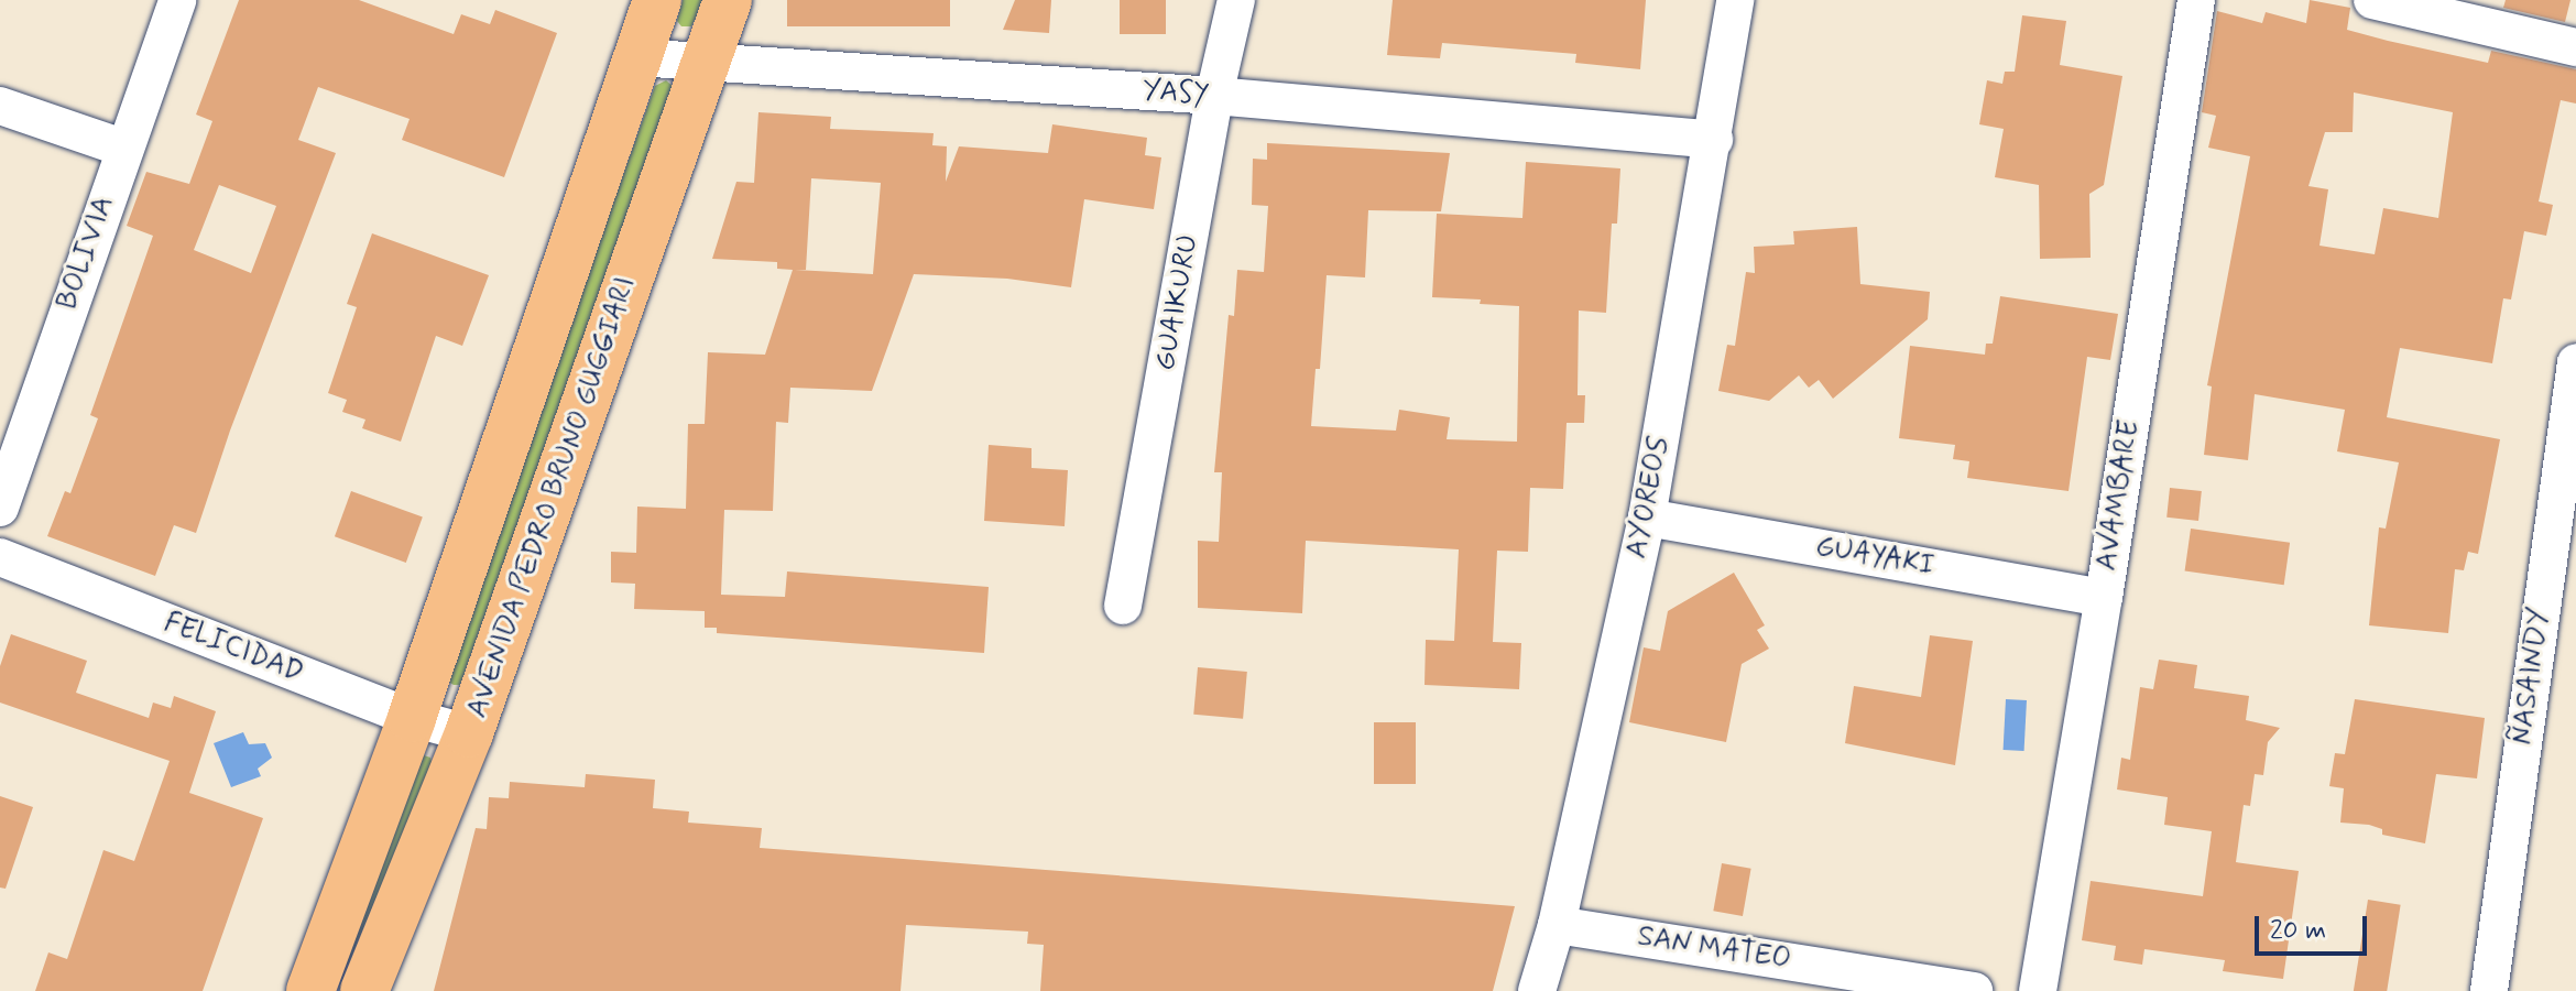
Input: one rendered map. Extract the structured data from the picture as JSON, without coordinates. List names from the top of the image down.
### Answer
{
  "streets": {
    "main road": ["AVENIDA PEDRO BRUNO GUGGIARI"],
    "street": [
      "YASY",
      "BOLIVIA",
      "GUAIKURU",
      "AVAMBARE",
      "AYOREOS",
      "GUAYAKI",
      "FELICIDAD",
      "ÑASAINDY",
      "SAN MATEO"
    ]
  },
  "crossings": [
    ["YASY", "GUAIKURU"],
    ["YASY", "AVENIDA PEDRO BRUNO GUGGIARI"],
    ["YASY", "AYOREOS"],
    ["AVAMBARE", "GUAYAKI"],
    ["AVENIDA PEDRO BRUNO GUGGIARI", "FELICIDAD"],
    ["AYOREOS", "GUAYAKI"],
    ["AYOREOS", "SAN MATEO"]
  ],
  "scale_bar": "20 m"
}
